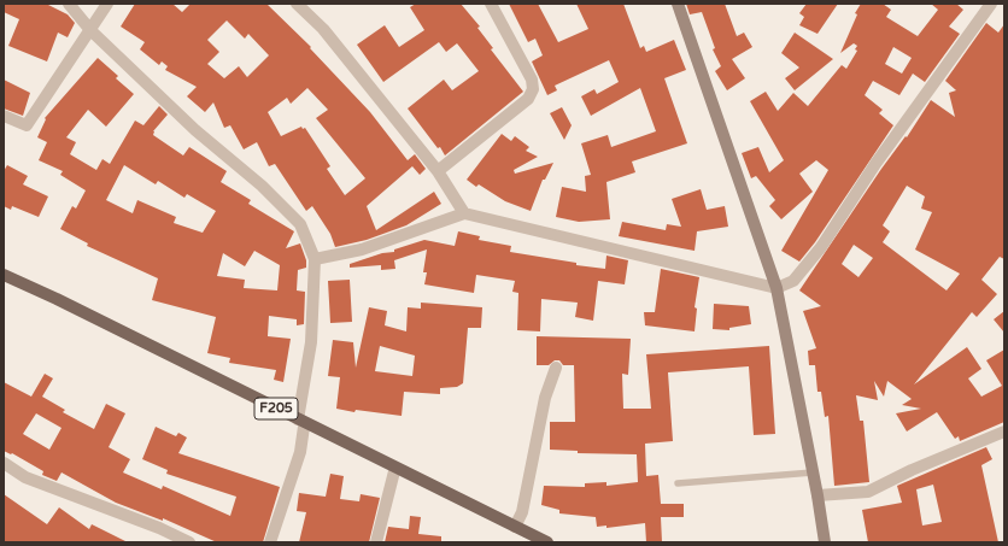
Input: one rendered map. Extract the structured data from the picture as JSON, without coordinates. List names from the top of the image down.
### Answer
{
  "streets": {
    "main road": ["F205"]
  }
}
